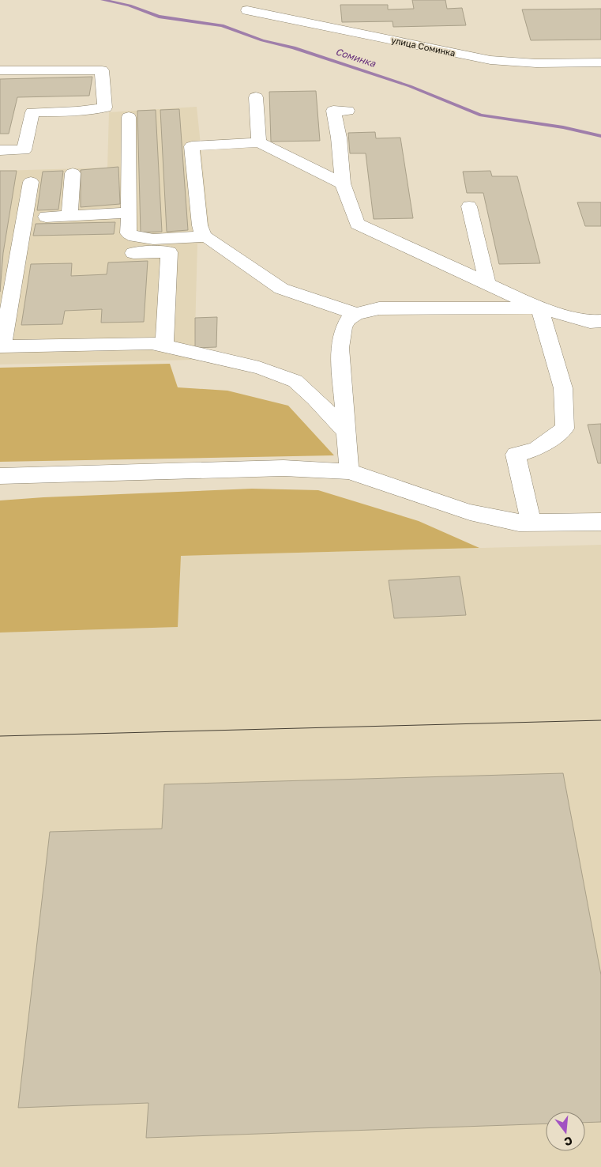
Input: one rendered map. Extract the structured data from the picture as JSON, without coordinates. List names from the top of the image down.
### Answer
{
  "streets": {
    "street": ["улица Соминка"]
  },
  "water": ["Соминка"],
  "north": "bottom"
}
